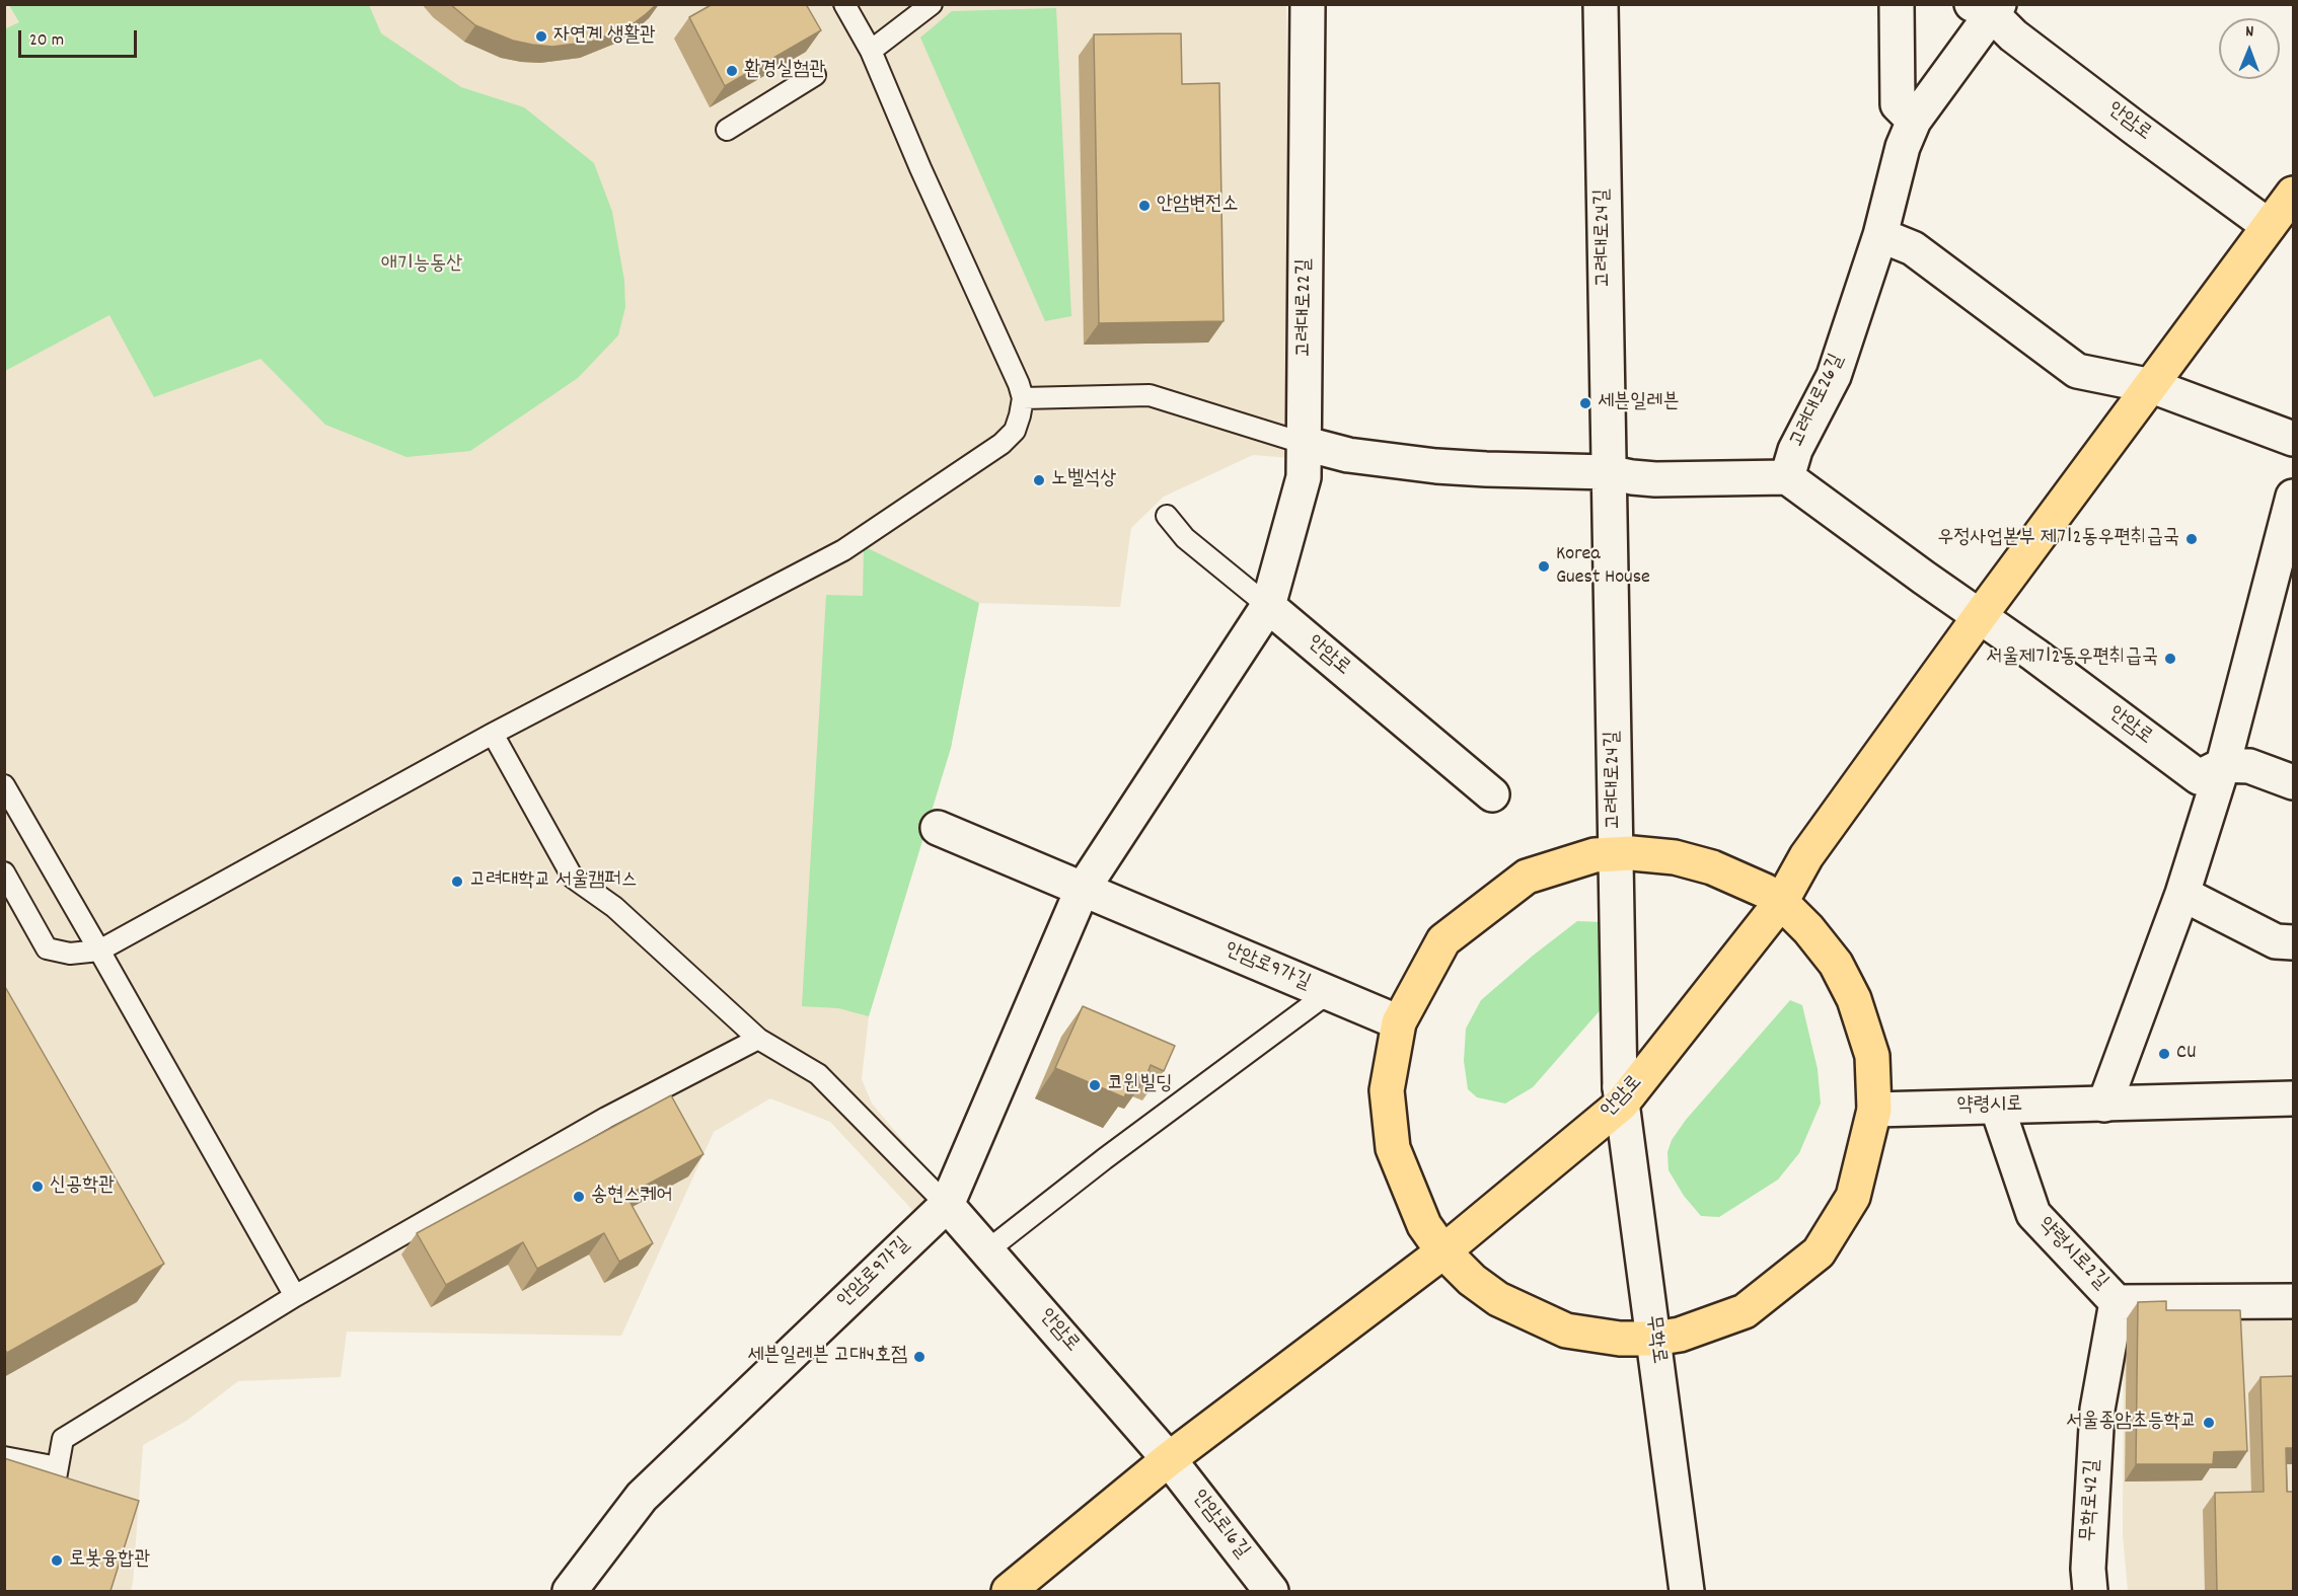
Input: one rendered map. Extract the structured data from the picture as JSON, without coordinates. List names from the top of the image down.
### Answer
{
  "streets": {
    "main road": ["안암로"],
    "street": [
      "고려대로24길",
      "고려대로22길",
      "고려대로26길",
      "안암로9가길",
      "약령시로",
      "약령시로2길",
      "무학로",
      "무학로42길",
      "안암로16길"
    ]
  },
  "crossings": [
    ["안암로", "고려대로24길"],
    ["안암로", "고려대로22길"],
    ["안암로", "고려대로26길"],
    ["안암로", "안암로9가길"],
    ["안암로", "무학로"],
    ["안암로", "안암로16길"],
    ["고려대로24길", "무학로"],
    ["고려대로22길", "안암로9가길"],
    ["약령시로", "약령시로2길"],
    ["약령시로2길", "무학로42길"]
  ],
  "parks": ["애기능동산"],
  "places": [
    "자연계 생활관",
    "환경실험관",
    "안암변전소",
    "세븐일레븐",
    "노벨석상",
    "우정사업본부 제기2동우편취급국",
    "Korea Guest House",
    "서울제기2동우편취급국",
    "고려대학교 서울캠퍼스",
    "CU",
    "코윈빌딩",
    "신공학관",
    "송현스퀘어",
    "세븐일레븐 고대4호점",
    "서울종암초등학교",
    "로봇융합관"
  ],
  "scale_bar": "20 m",
  "north": "top"
}
